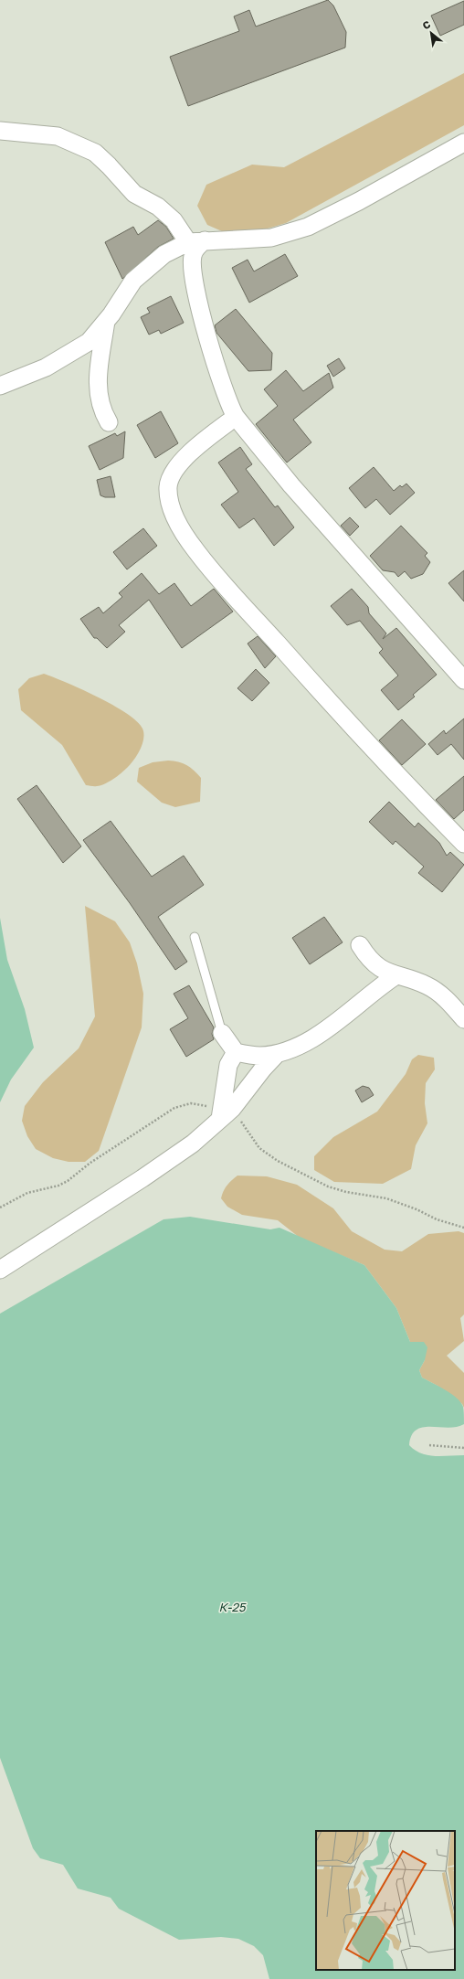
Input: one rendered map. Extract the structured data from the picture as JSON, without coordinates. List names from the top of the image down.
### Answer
{
  "water": ["К-25"],
  "north": "top left"
}
